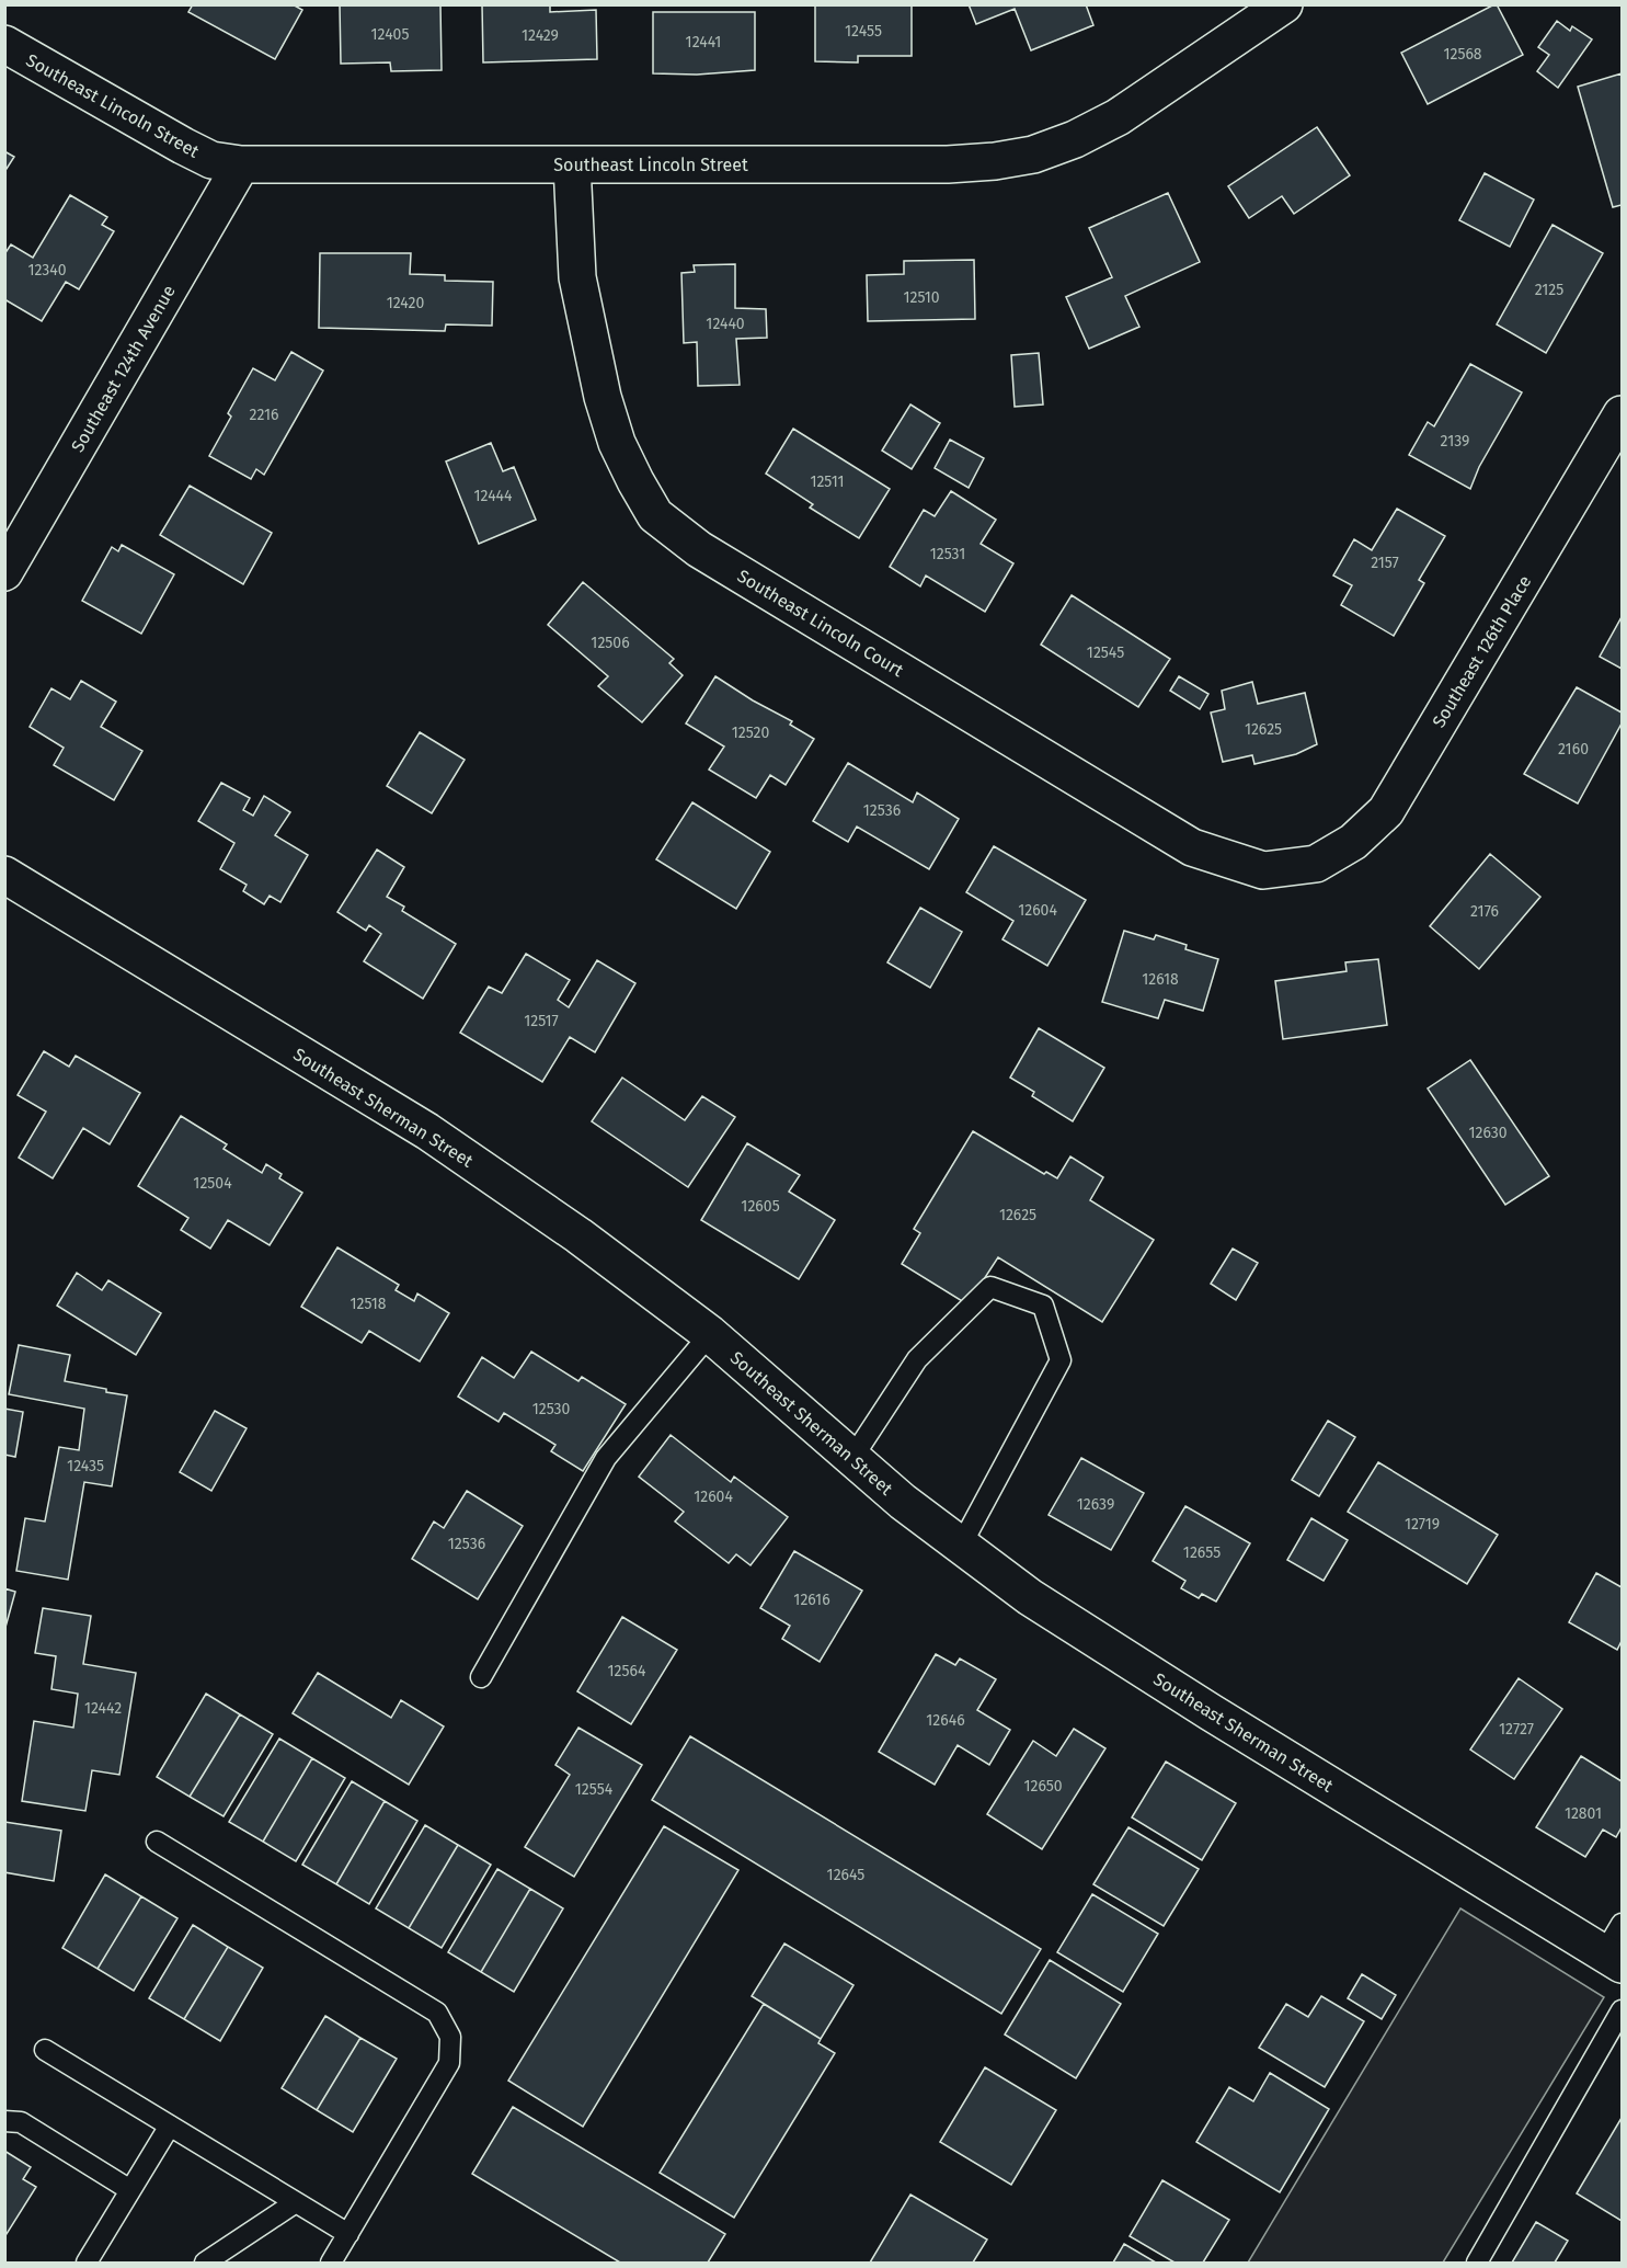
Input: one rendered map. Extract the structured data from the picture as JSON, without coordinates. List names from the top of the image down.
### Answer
{
  "streets": {
    "street": [
      "Southeast Lincoln Street",
      "Southeast 124th Avenue",
      "Southeast Lincoln Court",
      "Southeast 126th Place",
      "Southeast Sherman Street"
    ]
  },
  "crossings": [
    ["Southeast Lincoln Street", "Southeast 124th Avenue"],
    ["Southeast Lincoln Street", "Southeast Lincoln Court"],
    ["Southeast Lincoln Court", "Southeast 126th Place"]
  ],
  "house_numbers": [
    "12455",
    "12405",
    "12429",
    "12441",
    "12568",
    "12340",
    "2125",
    "12510",
    "12420",
    "12440",
    "2216",
    "2139",
    "12511",
    "12444",
    "12531",
    "2157",
    "12506",
    "12545",
    "12625",
    "12520",
    "2160",
    "12536",
    "12604",
    "2176",
    "12618",
    "12517",
    "12630",
    "12504",
    "12605",
    "12625",
    "12518",
    "12530",
    "12435",
    "12604",
    "12639",
    "12719",
    "12536",
    "12655",
    "12616",
    "12564",
    "12442",
    "12646",
    "12727",
    "12650",
    "12554",
    "12801",
    "12645"
  ]
}
